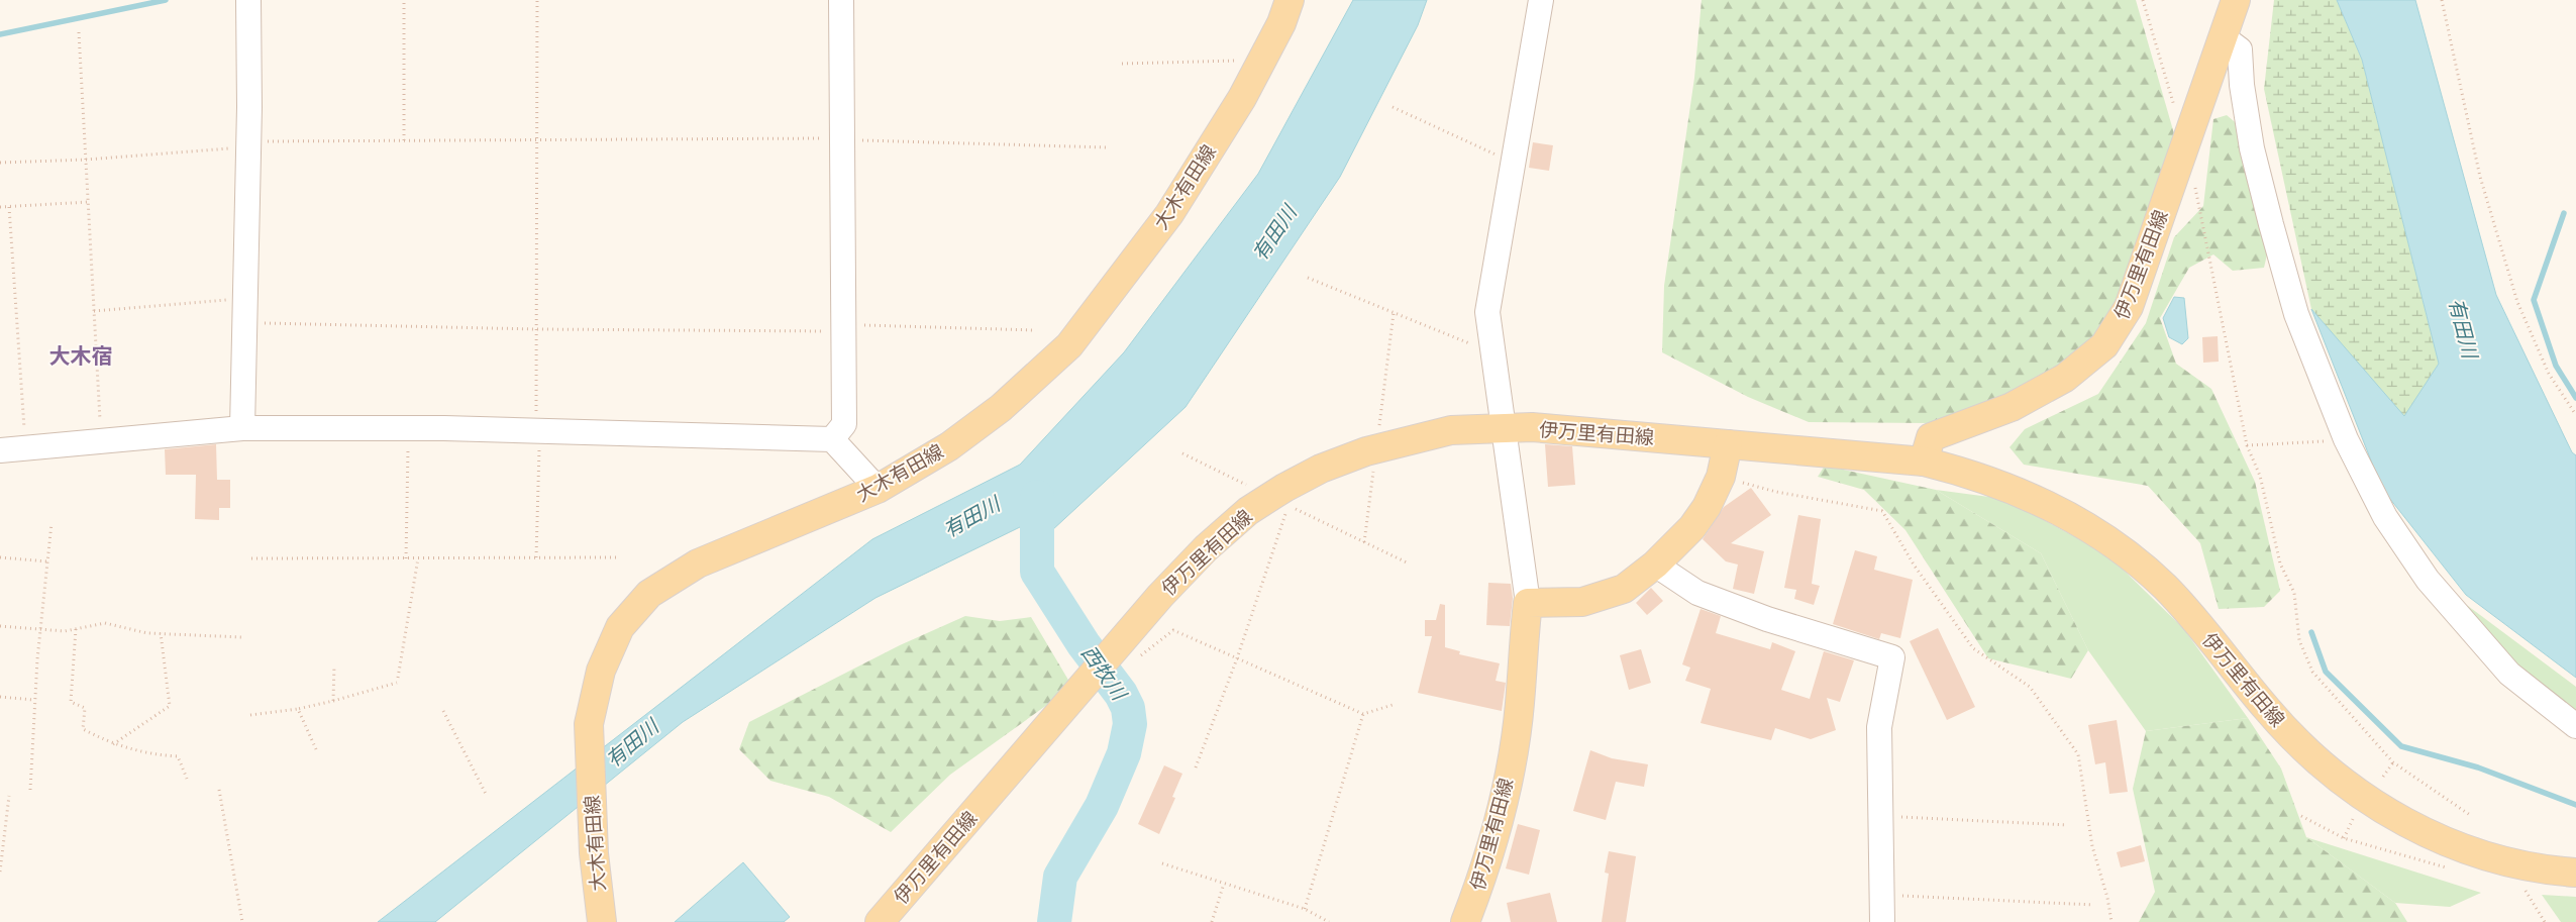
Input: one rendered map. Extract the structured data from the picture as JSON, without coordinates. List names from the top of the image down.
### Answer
{
  "streets": {
    "main road": ["大木有田線", "伊万里有田線"]
  },
  "districts": ["大木宿"],
  "water": ["有田川", "西牧川"]
}
